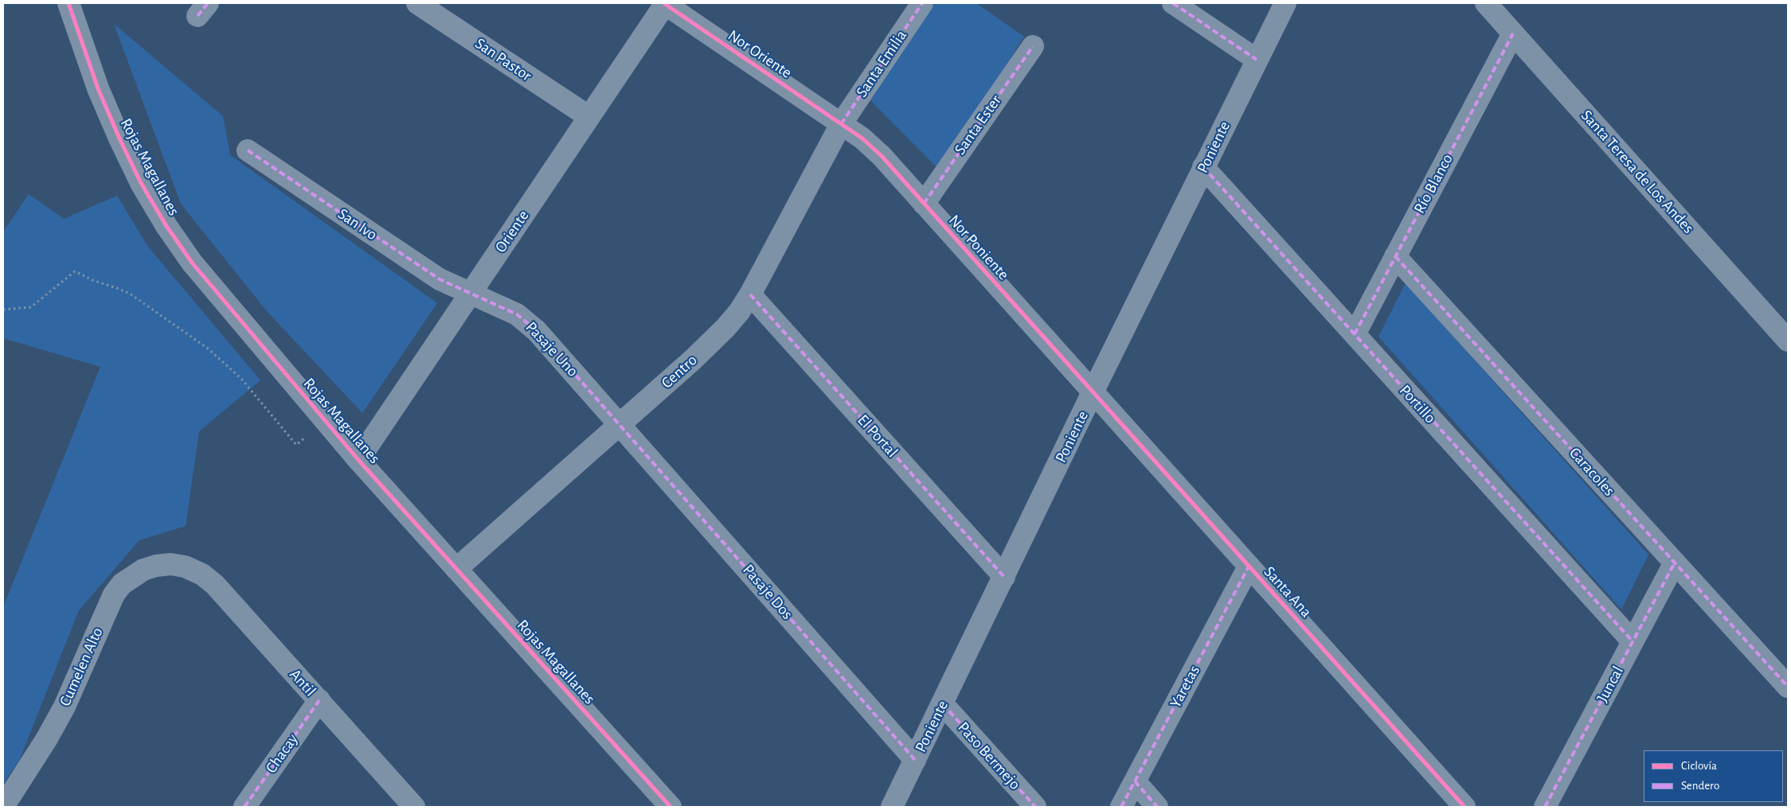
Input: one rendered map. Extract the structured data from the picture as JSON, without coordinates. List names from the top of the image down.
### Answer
{
  "streets": {
    "street": [
      "Nor Oriente",
      "San Pastor",
      "Santa Emilia",
      "Santa Ester",
      "Poniente",
      "Rojas Magallanes",
      "Santa Teresa de Los Andes",
      "Río Blanco",
      "San Ivo",
      "Oriente",
      "Nor Poniente",
      "Pasaje Uno",
      "Centro",
      "Portillo",
      "El Portal",
      "Caracoles",
      "Pasaje Dos",
      "Santa Ana",
      "Cumelen Alto",
      "Antil",
      "Juncal",
      "Yaretas",
      "Chacay",
      "Paso Bermejo"
    ]
  },
  "crossings": [
    ["Nor Oriente", "Santa Emilia"],
    ["Nor Oriente", "Oriente"],
    ["Nor Oriente", "Nor Poniente"],
    ["Nor Oriente", "Centro"],
    ["San Pastor", "Oriente"],
    ["Santa Emilia", "Nor Poniente"],
    ["Santa Emilia", "Centro"],
    ["Santa Ester", "Nor Poniente"],
    ["Poniente", "Nor Poniente"],
    ["Poniente", "Portillo"],
    ["Poniente", "El Portal"],
    ["Poniente", "Pasaje Dos"],
    ["Poniente", "Santa Ana"],
    ["Poniente", "Paso Bermejo"],
    ["Rojas Magallanes", "Oriente"],
    ["Rojas Magallanes", "Centro"],
    ["Santa Teresa de Los Andes", "Río Blanco"],
    ["Río Blanco", "Portillo"],
    ["Río Blanco", "Caracoles"],
    ["San Ivo", "Oriente"],
    ["San Ivo", "Pasaje Uno"],
    ["Oriente", "Pasaje Uno"],
    ["Nor Poniente", "Centro"],
    ["Nor Poniente", "Santa Ana"],
    ["Pasaje Uno", "Centro"],
    ["Pasaje Uno", "Pasaje Dos"],
    ["Centro", "El Portal"],
    ["Centro", "Pasaje Dos"],
    ["Portillo", "Juncal"],
    ["Caracoles", "Juncal"],
    ["Santa Ana", "Yaretas"],
    ["Cumelen Alto", "Antil"],
    ["Antil", "Chacay"]
  ],
  "legend": ["Ciclovía", "Sendero"]
}
